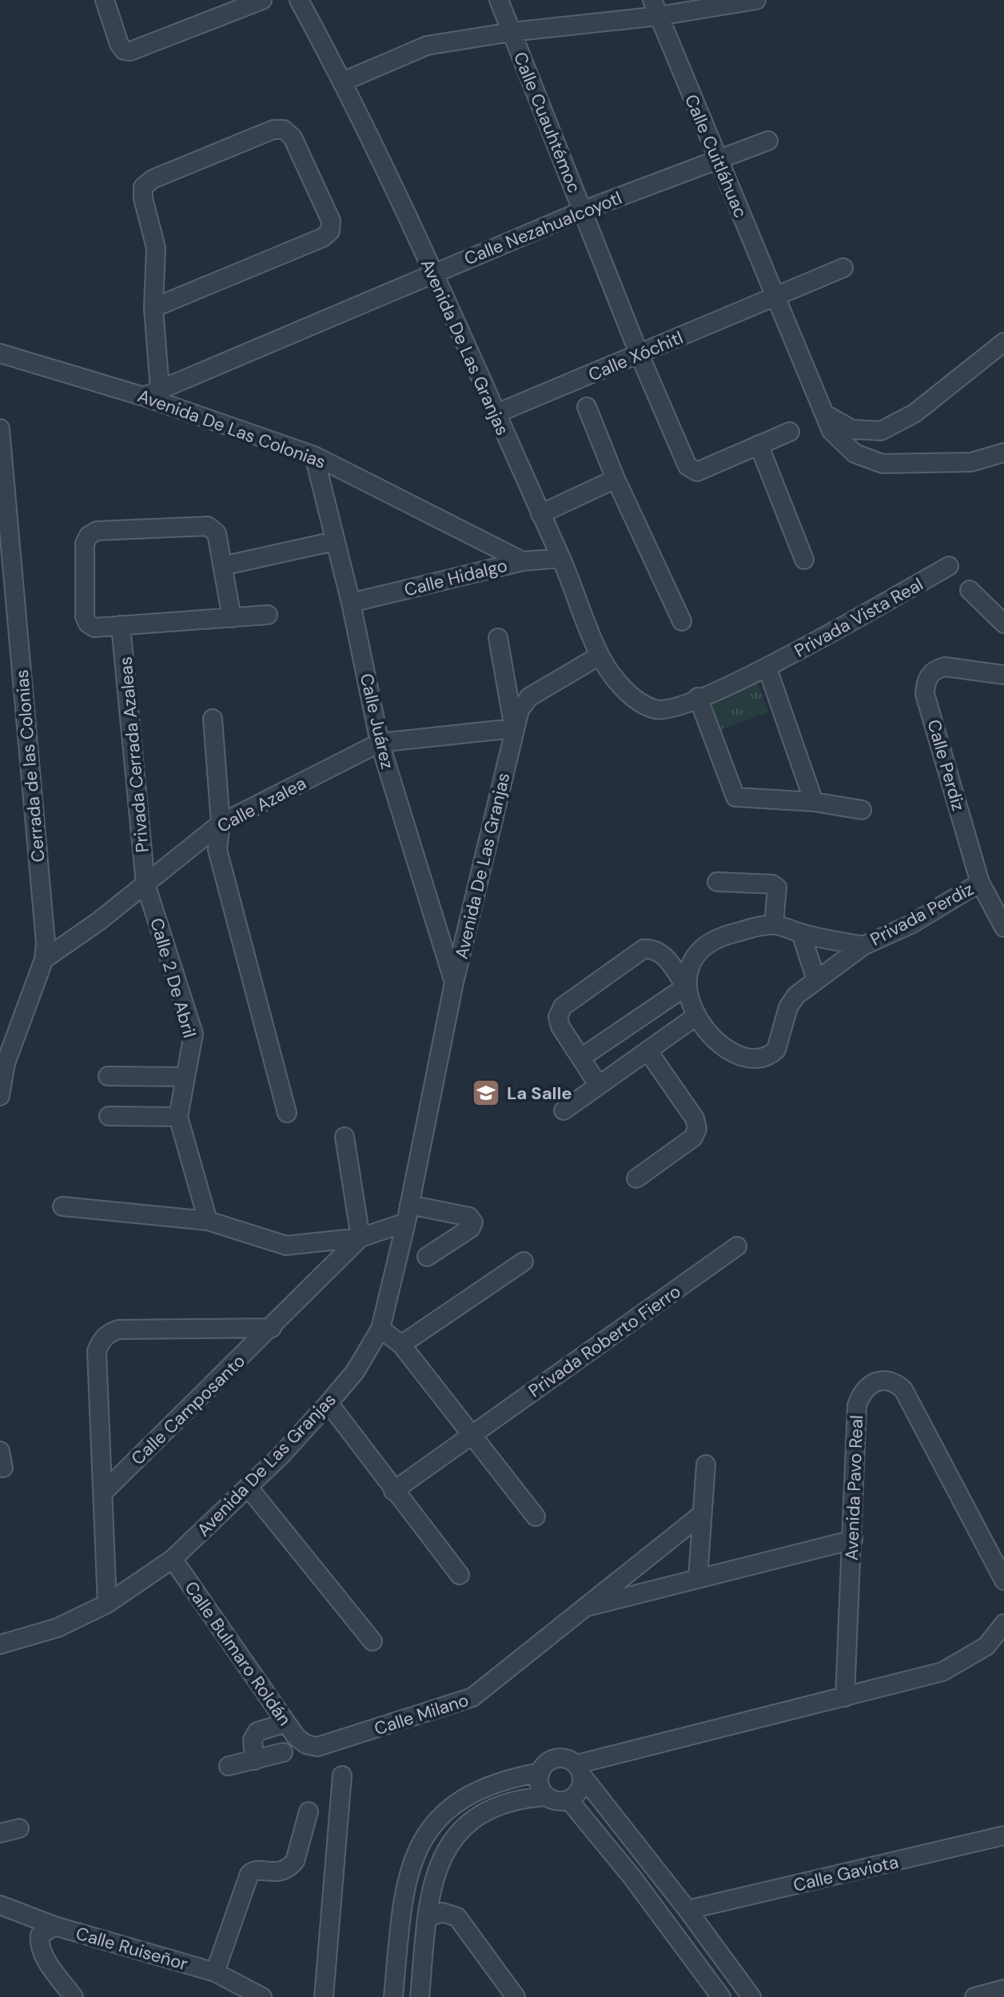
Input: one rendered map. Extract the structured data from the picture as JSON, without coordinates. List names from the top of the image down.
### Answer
{
  "streets": {
    "street": [
      "Calle Cuauhtémoc",
      "Calle Cuitláhuac",
      "Calle Nezahualcoyotl",
      "Avenida De Las Granjas",
      "Calle Xóchitl",
      "Avenida De Las Colonias",
      "Calle Hidalgo",
      "Privada Vista Real",
      "Calle Juárez",
      "Privada Cerrada Azaleas",
      "Calle Perdiz",
      "Cerrada de las Colonias",
      "Calle Azalea",
      "Privada Perdiz",
      "Calle 2 De Abril",
      "Privada Roberto Fierro",
      "Calle Camposanto",
      "Avenida Pavo Real",
      "Calle Bulmaro Roldán",
      "Calle Milano",
      "Calle Gaviota",
      "Calle Ruiseñor"
    ]
  },
  "crossings": [
    ["Calle Cuauhtémoc", "Calle Nezahualcoyotl"],
    ["Calle Cuauhtémoc", "Calle Xóchitl"],
    ["Calle Cuitláhuac", "Calle Nezahualcoyotl"],
    ["Calle Cuitláhuac", "Calle Xóchitl"],
    ["Calle Nezahualcoyotl", "Avenida De Las Granjas"],
    ["Calle Nezahualcoyotl", "Avenida De Las Colonias"],
    ["Avenida De Las Granjas", "Calle Xóchitl"],
    ["Avenida De Las Granjas", "Calle Hidalgo"],
    ["Avenida De Las Granjas", "Privada Vista Real"],
    ["Avenida De Las Granjas", "Calle Juárez"],
    ["Avenida De Las Granjas", "Calle Azalea"],
    ["Avenida De Las Granjas", "Calle Camposanto"],
    ["Avenida De Las Granjas", "Calle Bulmaro Roldán"],
    ["Avenida De Las Colonias", "Calle Hidalgo"],
    ["Avenida De Las Colonias", "Calle Juárez"],
    ["Calle Hidalgo", "Calle Juárez"],
    ["Calle Juárez", "Calle Azalea"],
    ["Privada Cerrada Azaleas", "Calle Azalea"],
    ["Privada Cerrada Azaleas", "Calle 2 De Abril"],
    ["Calle Perdiz", "Privada Perdiz"],
    ["Cerrada de las Colonias", "Calle Azalea"],
    ["Calle Azalea", "Calle 2 De Abril"],
    ["Avenida Pavo Real", "Calle Milano"],
    ["Calle Bulmaro Roldán", "Calle Milano"]
  ],
  "places": {
    "school or university": ["La Salle"]
  }
}
